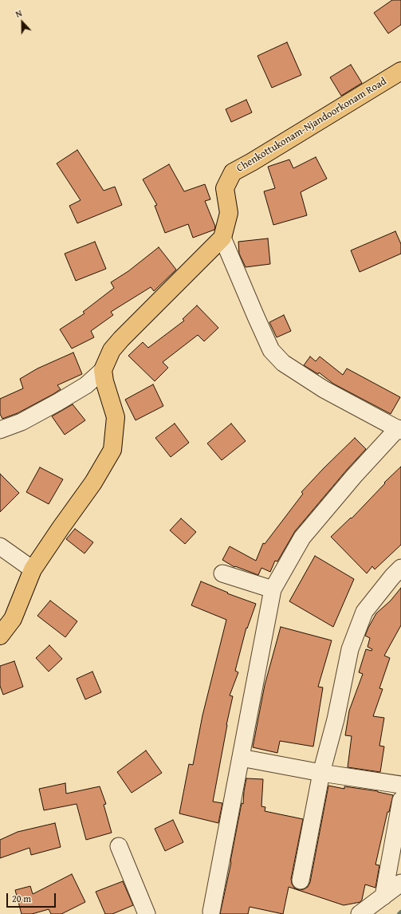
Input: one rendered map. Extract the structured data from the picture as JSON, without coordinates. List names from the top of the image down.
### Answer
{
  "streets": {
    "main road": ["Chenkottukonam-Njandoorkonam Road"]
  },
  "scale_bar": "20 m",
  "north": "top"
}
